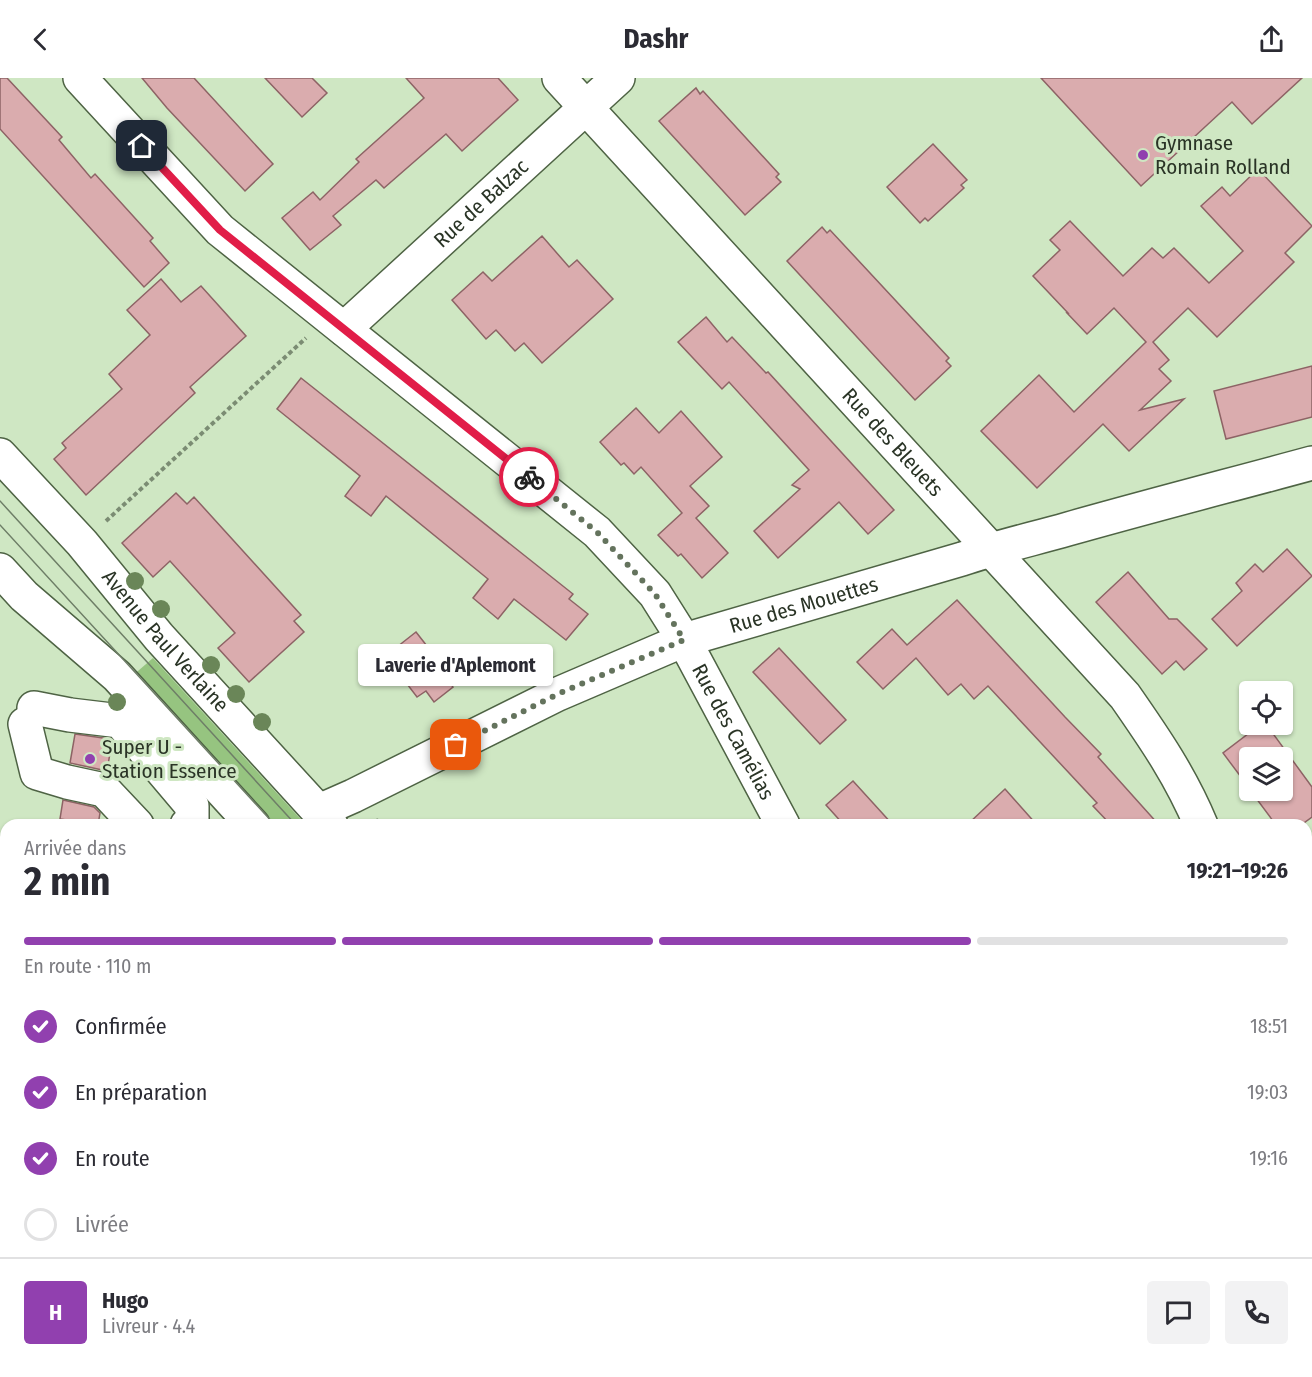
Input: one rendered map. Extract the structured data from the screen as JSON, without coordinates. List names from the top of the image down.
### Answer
{
  "streets": {
    "street": [
      "Rue de Balzac",
      "Rue des Bleuets",
      "Rue des Mouettes",
      "Avenue Paul Verlaine",
      "Rue des Camélias"
    ]
  },
  "crossings": [
    ["Rue de Balzac", "Rue des Bleuets"],
    ["Rue de Balzac", "Rue des Camélias"],
    ["Rue des Bleuets", "Rue des Mouettes"],
    ["Rue des Mouettes", "Avenue Paul Verlaine"],
    ["Rue des Mouettes", "Rue des Camélias"]
  ],
  "places": ["Gymnase Romain Rolland", "Laverie d'Aplemont", "Super U - Station Essence"],
  "page": {
    "header": "Dashr",
    "bubble": "Laverie d'Aplemont",
    "heading": ["2 min", "Arrivée dans", "19:21–19:26"],
    "panel": ["Hugo", "Livreur · 4.4"],
    "bar": "En route · 110 m",
    "list": [
      ["Confirmée", "18:51"],
      ["En préparation", "19:03"],
      ["En route", "19:16"],
      "Livrée"
    ],
    "round": "H"
  }
}
